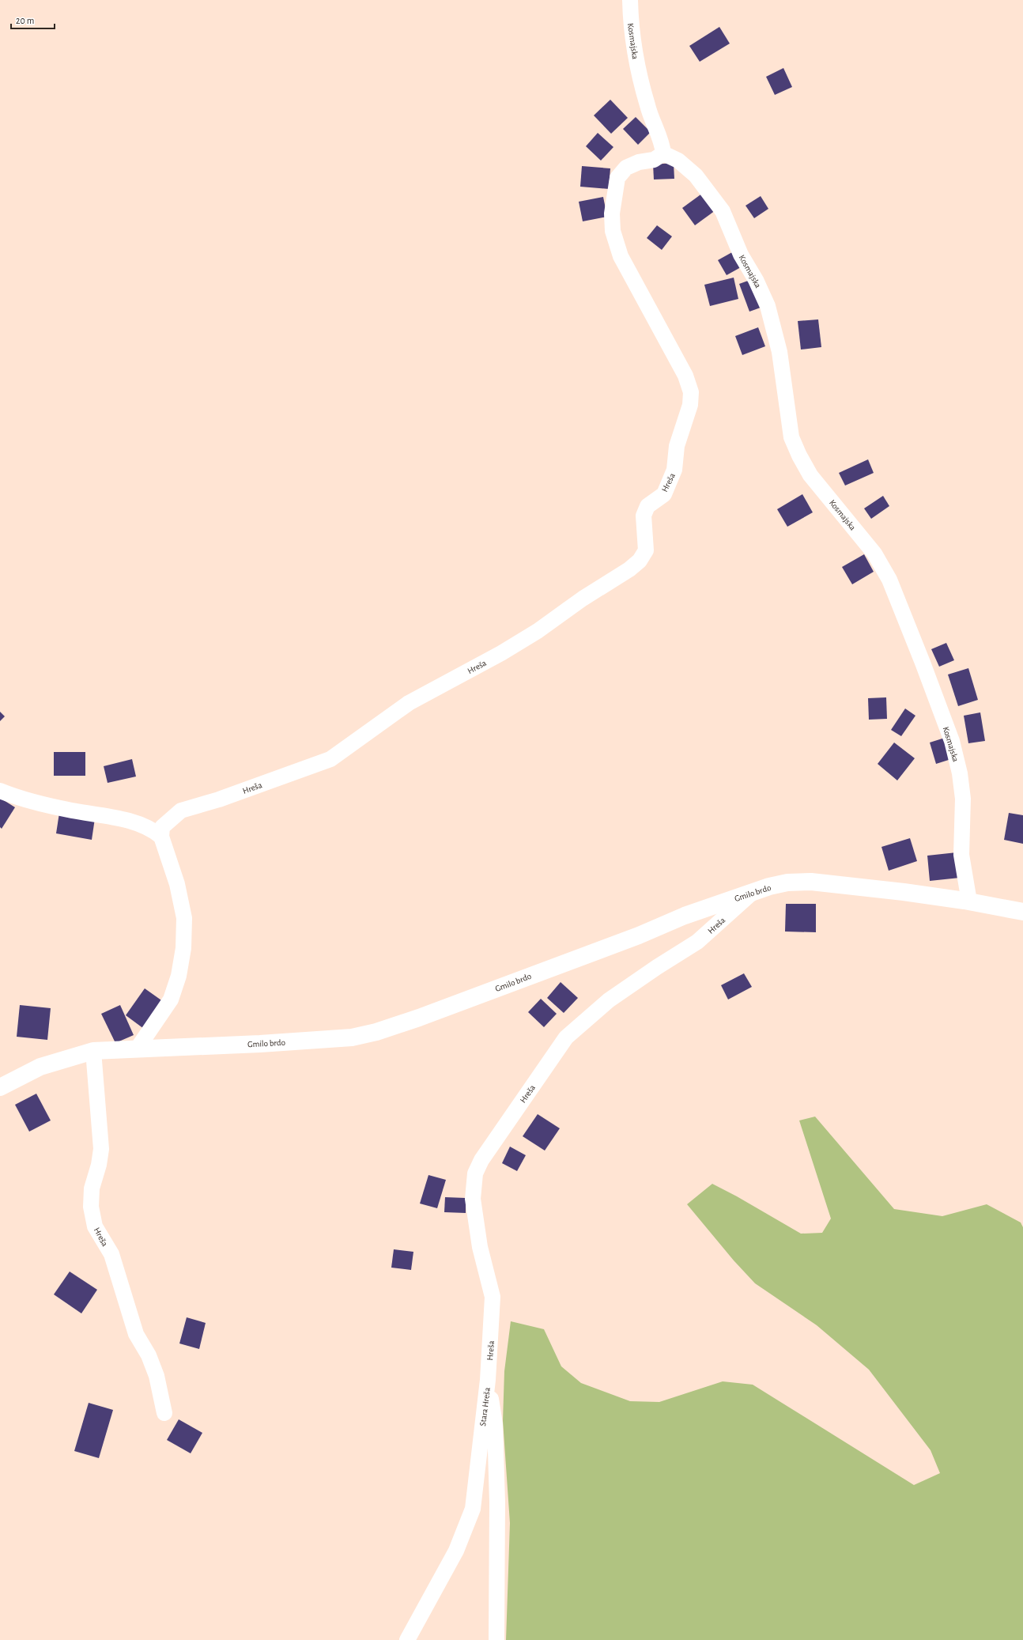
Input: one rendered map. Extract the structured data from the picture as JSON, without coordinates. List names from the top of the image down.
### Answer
{
  "streets": {
    "main road": ["Gmilo brdo"],
    "street": ["Kosmajska", "Hreša", "Stara Hreša"]
  },
  "crossings": [
    ["Kosmajska", "Hreša"],
    ["Kosmajska", "Gmilo brdo"],
    ["Hreša", "Gmilo brdo"],
    ["Hreša", "Stara Hreša"]
  ],
  "scale_bar": "20 m"
}
